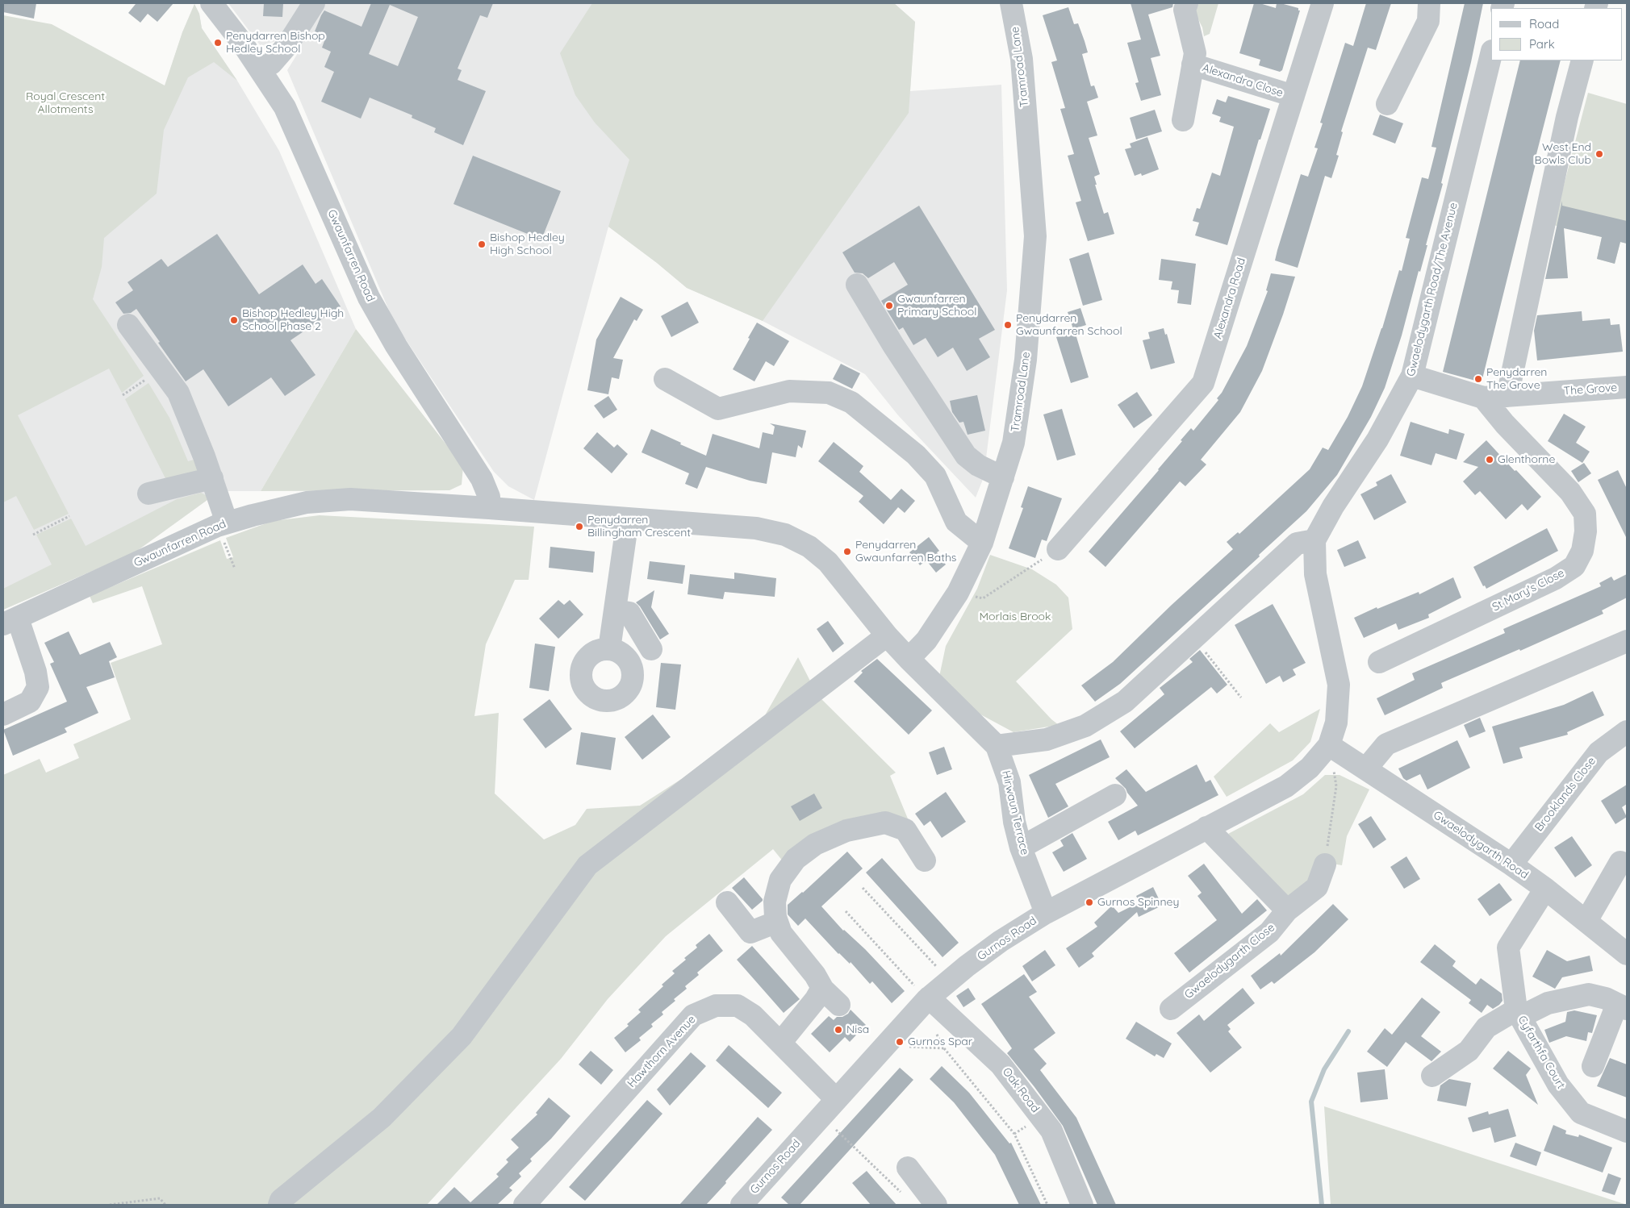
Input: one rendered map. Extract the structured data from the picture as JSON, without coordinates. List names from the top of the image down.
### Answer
{
  "streets": {
    "street": [
      "Tramroad Lane",
      "Alexandra Close",
      "Gwaunfarren Road",
      "Gwaelodygarth Road/The Avenue",
      "Alexandra Road",
      "The Grove",
      "St Mary's Close",
      "Brooklands Close",
      "Hirwaun Terrace",
      "Gwaelodygarth Road",
      "Gurnos Road",
      "Gwaelodygarth Close",
      "Hawthorn Avenue",
      "Cyfarthfa Court",
      "Oak Road"
    ]
  },
  "crossings": [
    ["Tramroad Lane", "Hirwaun Terrace"],
    ["Alexandra Close", "Alexandra Road"],
    ["Gwaunfarren Road", "Hirwaun Terrace"],
    ["Gwaelodygarth Road/The Avenue", "The Grove"],
    ["The Grove", "St Mary's Close"],
    ["Brooklands Close", "Gwaelodygarth Road"],
    ["Hirwaun Terrace", "Gurnos Road"],
    ["Gwaelodygarth Road", "Gurnos Road"],
    ["Gwaelodygarth Road", "Cyfarthfa Court"],
    ["Gurnos Road", "Hawthorn Avenue"],
    ["Gurnos Road", "Oak Road"]
  ],
  "parks": ["Royal Crescent Allotments", "Morlais Brook"],
  "places": [
    "Penydarren Bishop Hedley School",
    "West End Bowls Club",
    "Bishop Hedley High School",
    "Gwaunfarren Primary School",
    "Bishop Hedley High School Phase 2",
    "Penydarren Gwaunfarren School",
    "Penydarren The Grove",
    "Glenthorne",
    "Penydarren Billingham Crescent",
    "Penydarren Gwaunfarren Baths",
    "Gurnos Spinney",
    "Nisa",
    "Gurnos Spar"
  ],
  "legend": ["Road", "Park"]
}
